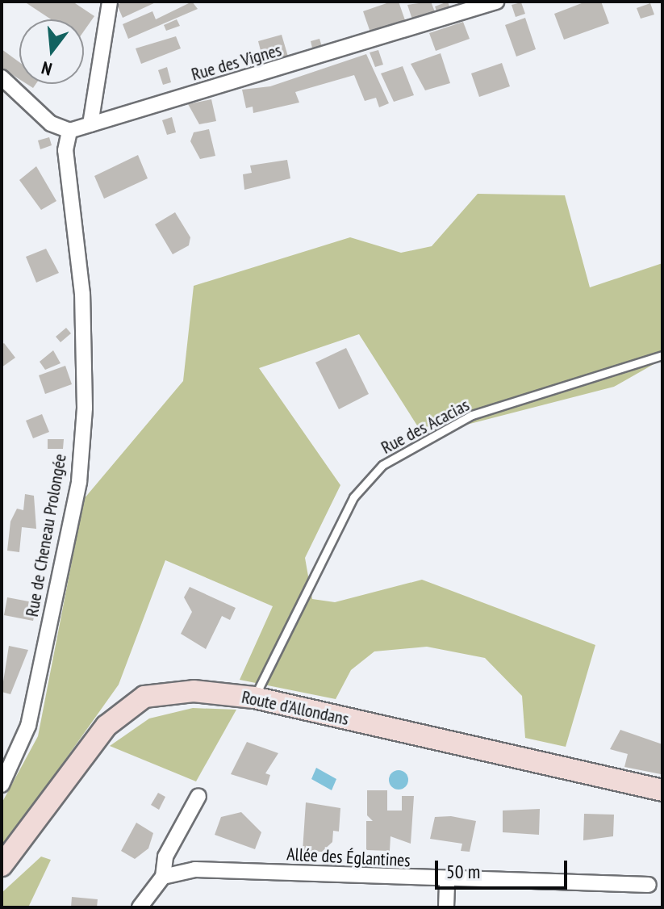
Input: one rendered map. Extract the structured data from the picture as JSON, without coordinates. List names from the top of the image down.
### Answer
{
  "streets": {
    "main road": ["Route d'Allondans"],
    "street": ["Rue des Vignes", "Rue de Cheneau Prolongée", "Allée des Églantines"],
    "lane": ["Rue des Acacias"]
  },
  "crossings": [
    ["Rue des Vignes", "Rue de Cheneau Prolongée"],
    ["Rue des Acacias", "Route d'Allondans"]
  ],
  "scale_bar": "50 m",
  "north": "bottom"
}
